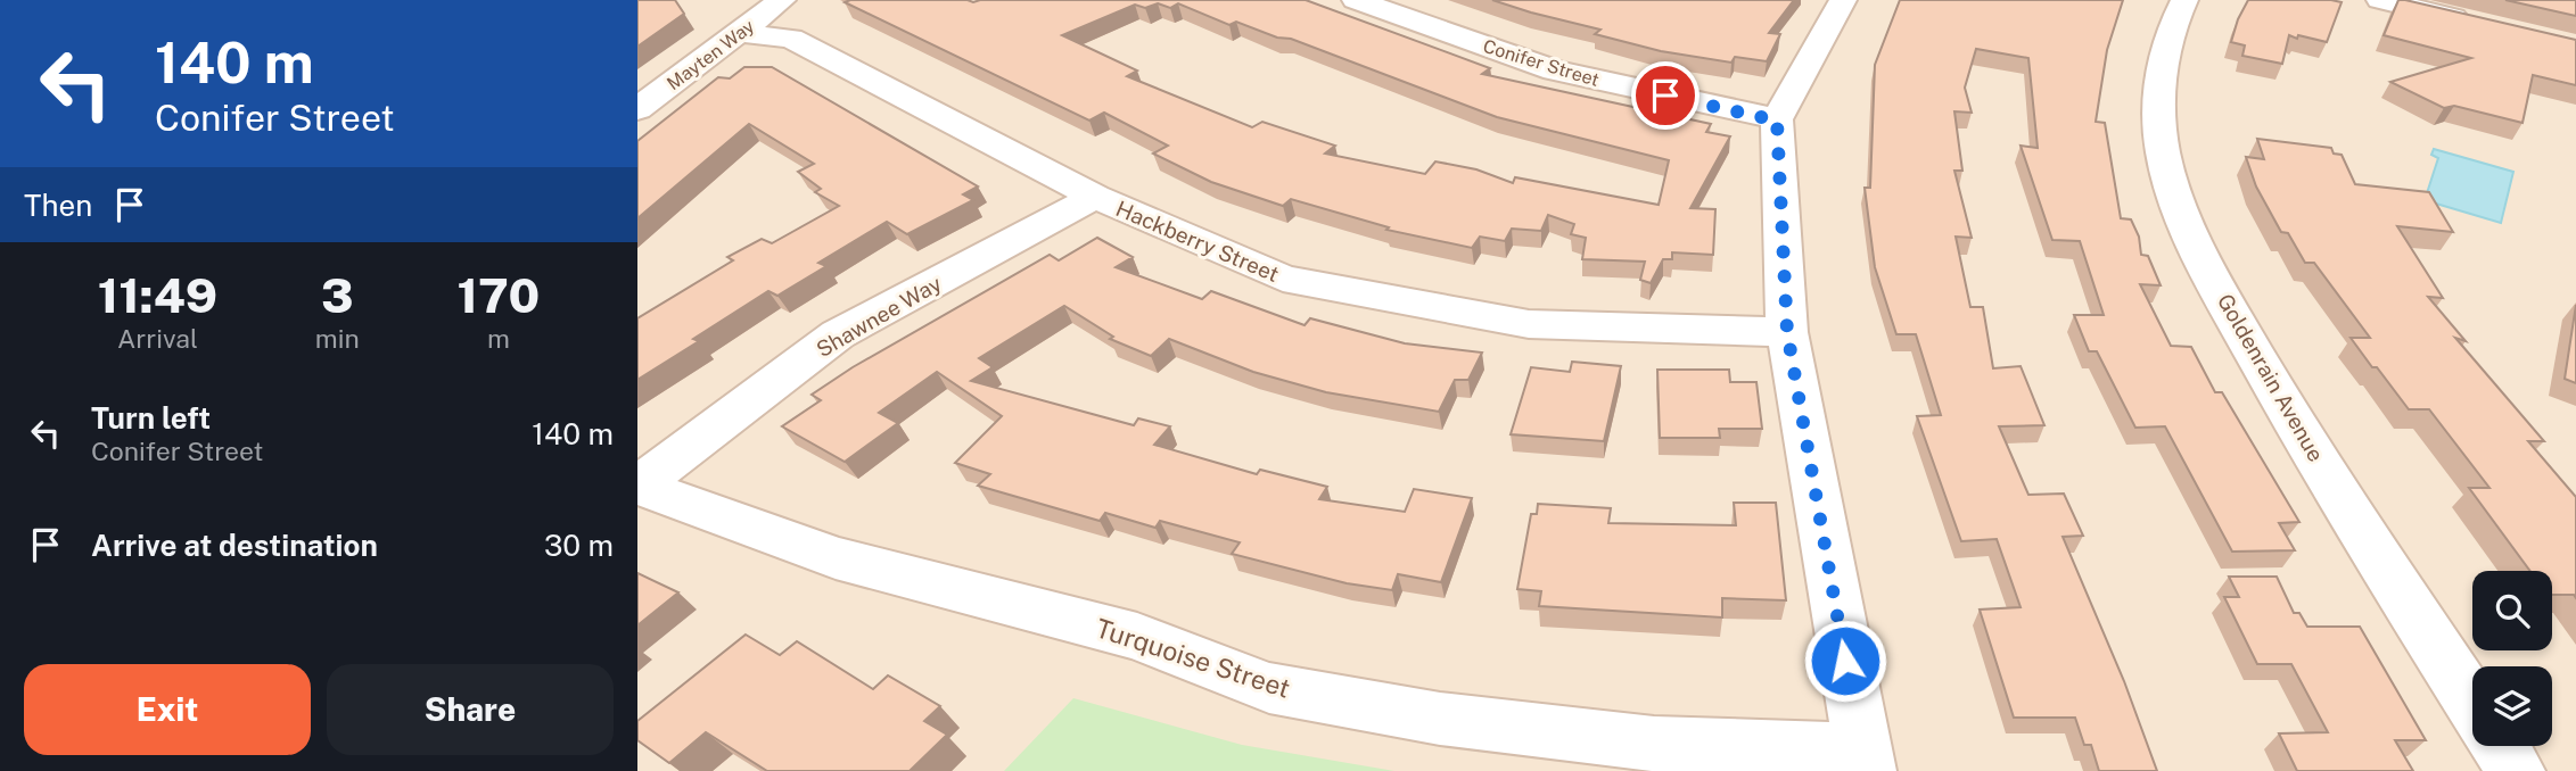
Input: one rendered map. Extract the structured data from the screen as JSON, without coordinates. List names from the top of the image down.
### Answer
{
  "streets": {
    "street": [
      "Mayten Way",
      "Conifer Street",
      "Hackberry Street",
      "Shawnee Way",
      "Goldenrain Avenue",
      "Turquoise Street"
    ]
  },
  "crossings": [
    ["Mayten Way", "Hackberry Street"],
    ["Hackberry Street", "Shawnee Way"],
    ["Shawnee Way", "Turquoise Street"]
  ],
  "page": {
    "turn": ["140 m", "Conifer Street"],
    "then": "Then",
    "eta": [
      "11:49",
      "Arrival",
      "3",
      "min",
      "170",
      "m"
    ],
    "list": [
      {
        "name": "Turn left",
        "note": "Conifer Street",
        "value": "140 m"
      },
      {
        "name": "Arrive at destination",
        "value": "30 m"
      }
    ],
    "buttons": ["Exit", "Share"]
  }
}
